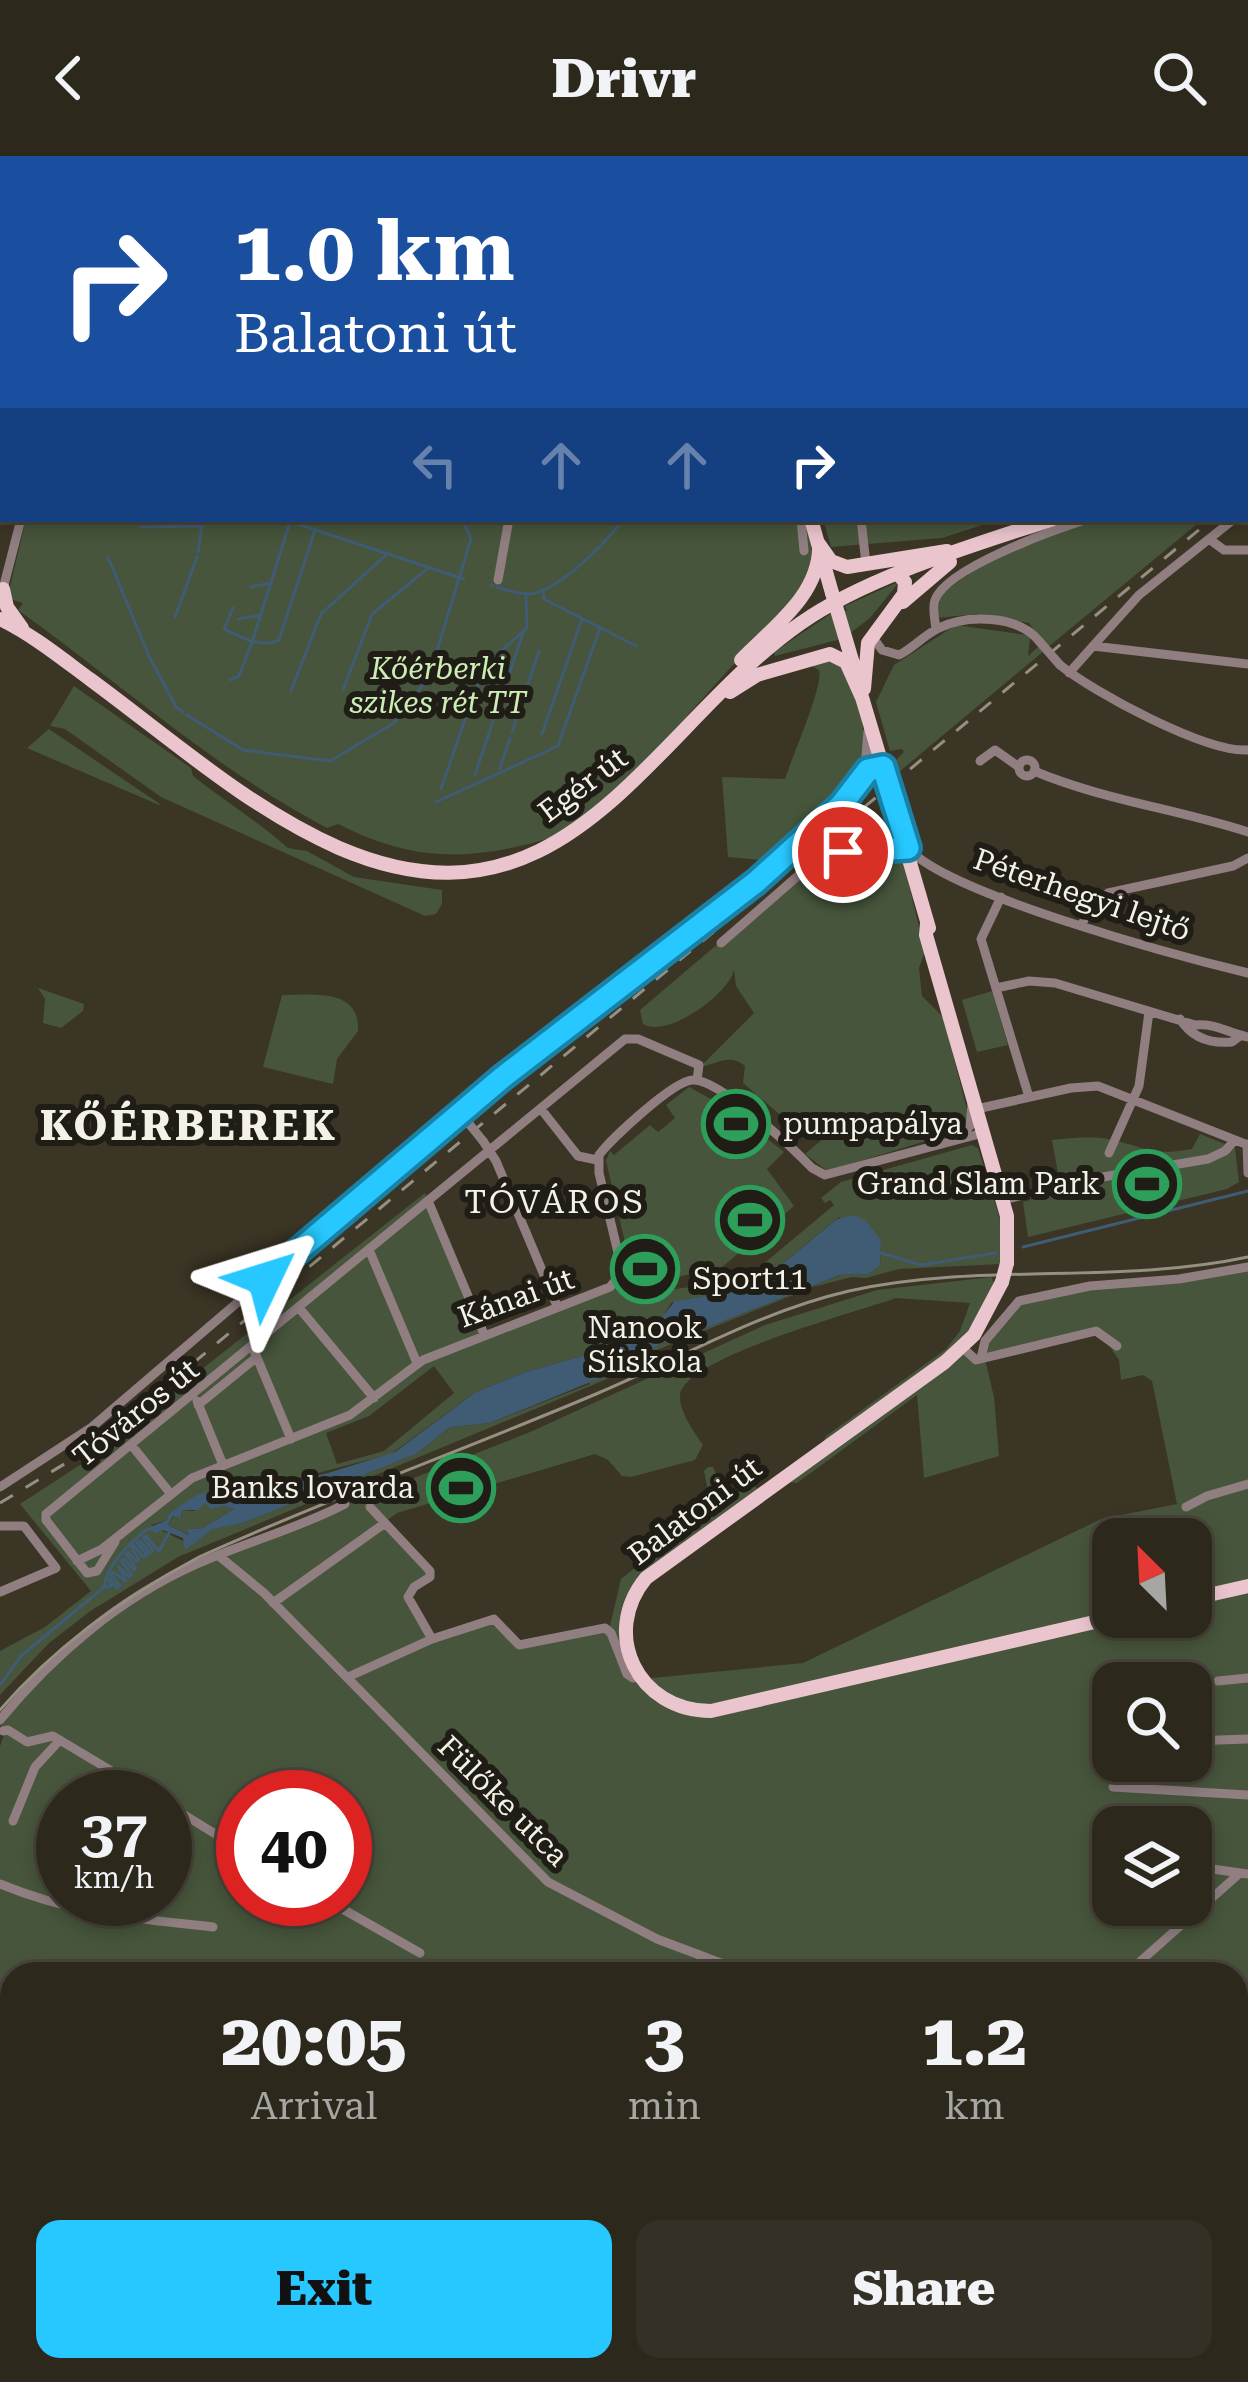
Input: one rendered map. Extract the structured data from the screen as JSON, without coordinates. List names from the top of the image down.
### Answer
{
  "streets": {
    "main road": ["Egér út", "Balatoni út"],
    "street": [
      "Péterhegyi lejtő",
      "Kánai út",
      "Tóváros út",
      "Fülőke utca"
    ]
  },
  "crossings": [
    ["Péterhegyi lejtő", "Balatoni út"],
    ["Kánai út", "Tóváros út"]
  ],
  "districts": ["KŐÉRBEREK", "TÓVÁROS"],
  "parks": ["Kőérberki szikes rét TT"],
  "places": {
    "sports": [
      "pumpapálya",
      "Grand Slam Park",
      "Sport11",
      "Nanook Síiskola",
      "Banks lovarda"
    ]
  },
  "north": "top left",
  "page": {
    "header": "Drivr",
    "turn": ["1.0 km", "Balatoni út"],
    "speed": "37 km/h",
    "limit": "40",
    "eta": [
      "20:05",
      "Arrival",
      "3",
      "min",
      "1.2",
      "km"
    ],
    "buttons": ["Exit", "Share"]
  }
}
